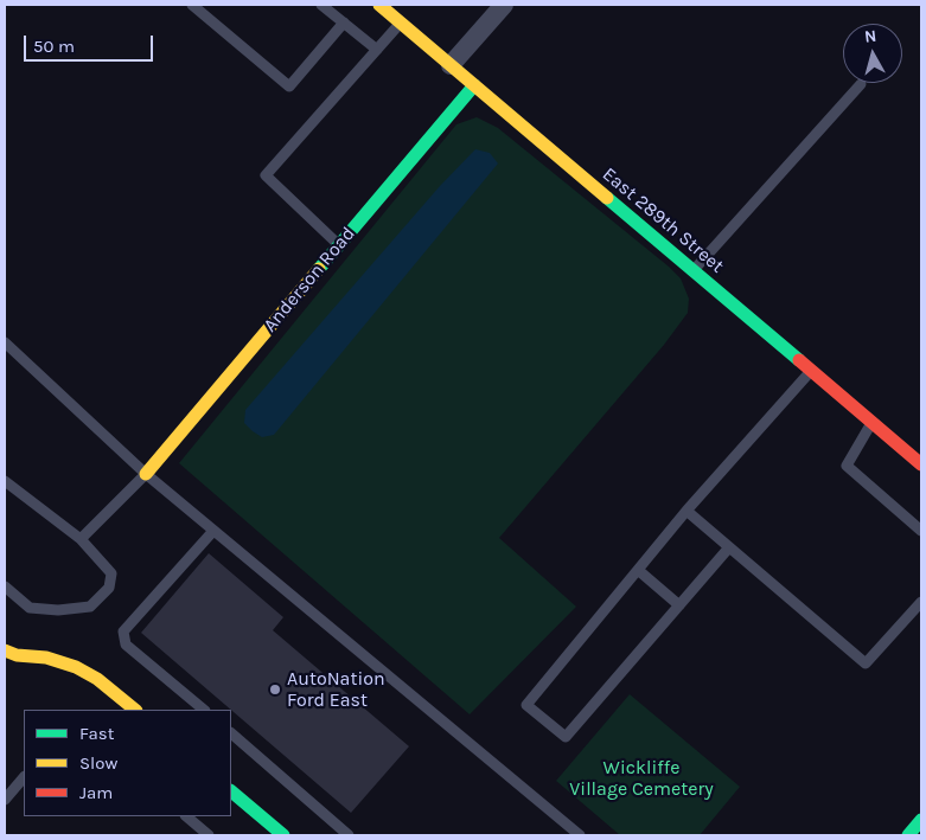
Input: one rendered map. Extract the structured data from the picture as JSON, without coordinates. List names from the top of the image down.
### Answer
{
  "streets": {
    "street": ["East 289th Street", "Anderson Road"]
  },
  "crossings": [
    ["East 289th Street", "Anderson Road"]
  ],
  "parks": ["Wickliffe Village Cemetery"],
  "places": ["AutoNation Ford East"],
  "legend": ["Fast", "Slow", "Jam"],
  "scale_bar": "50 m",
  "north": "top"
}
